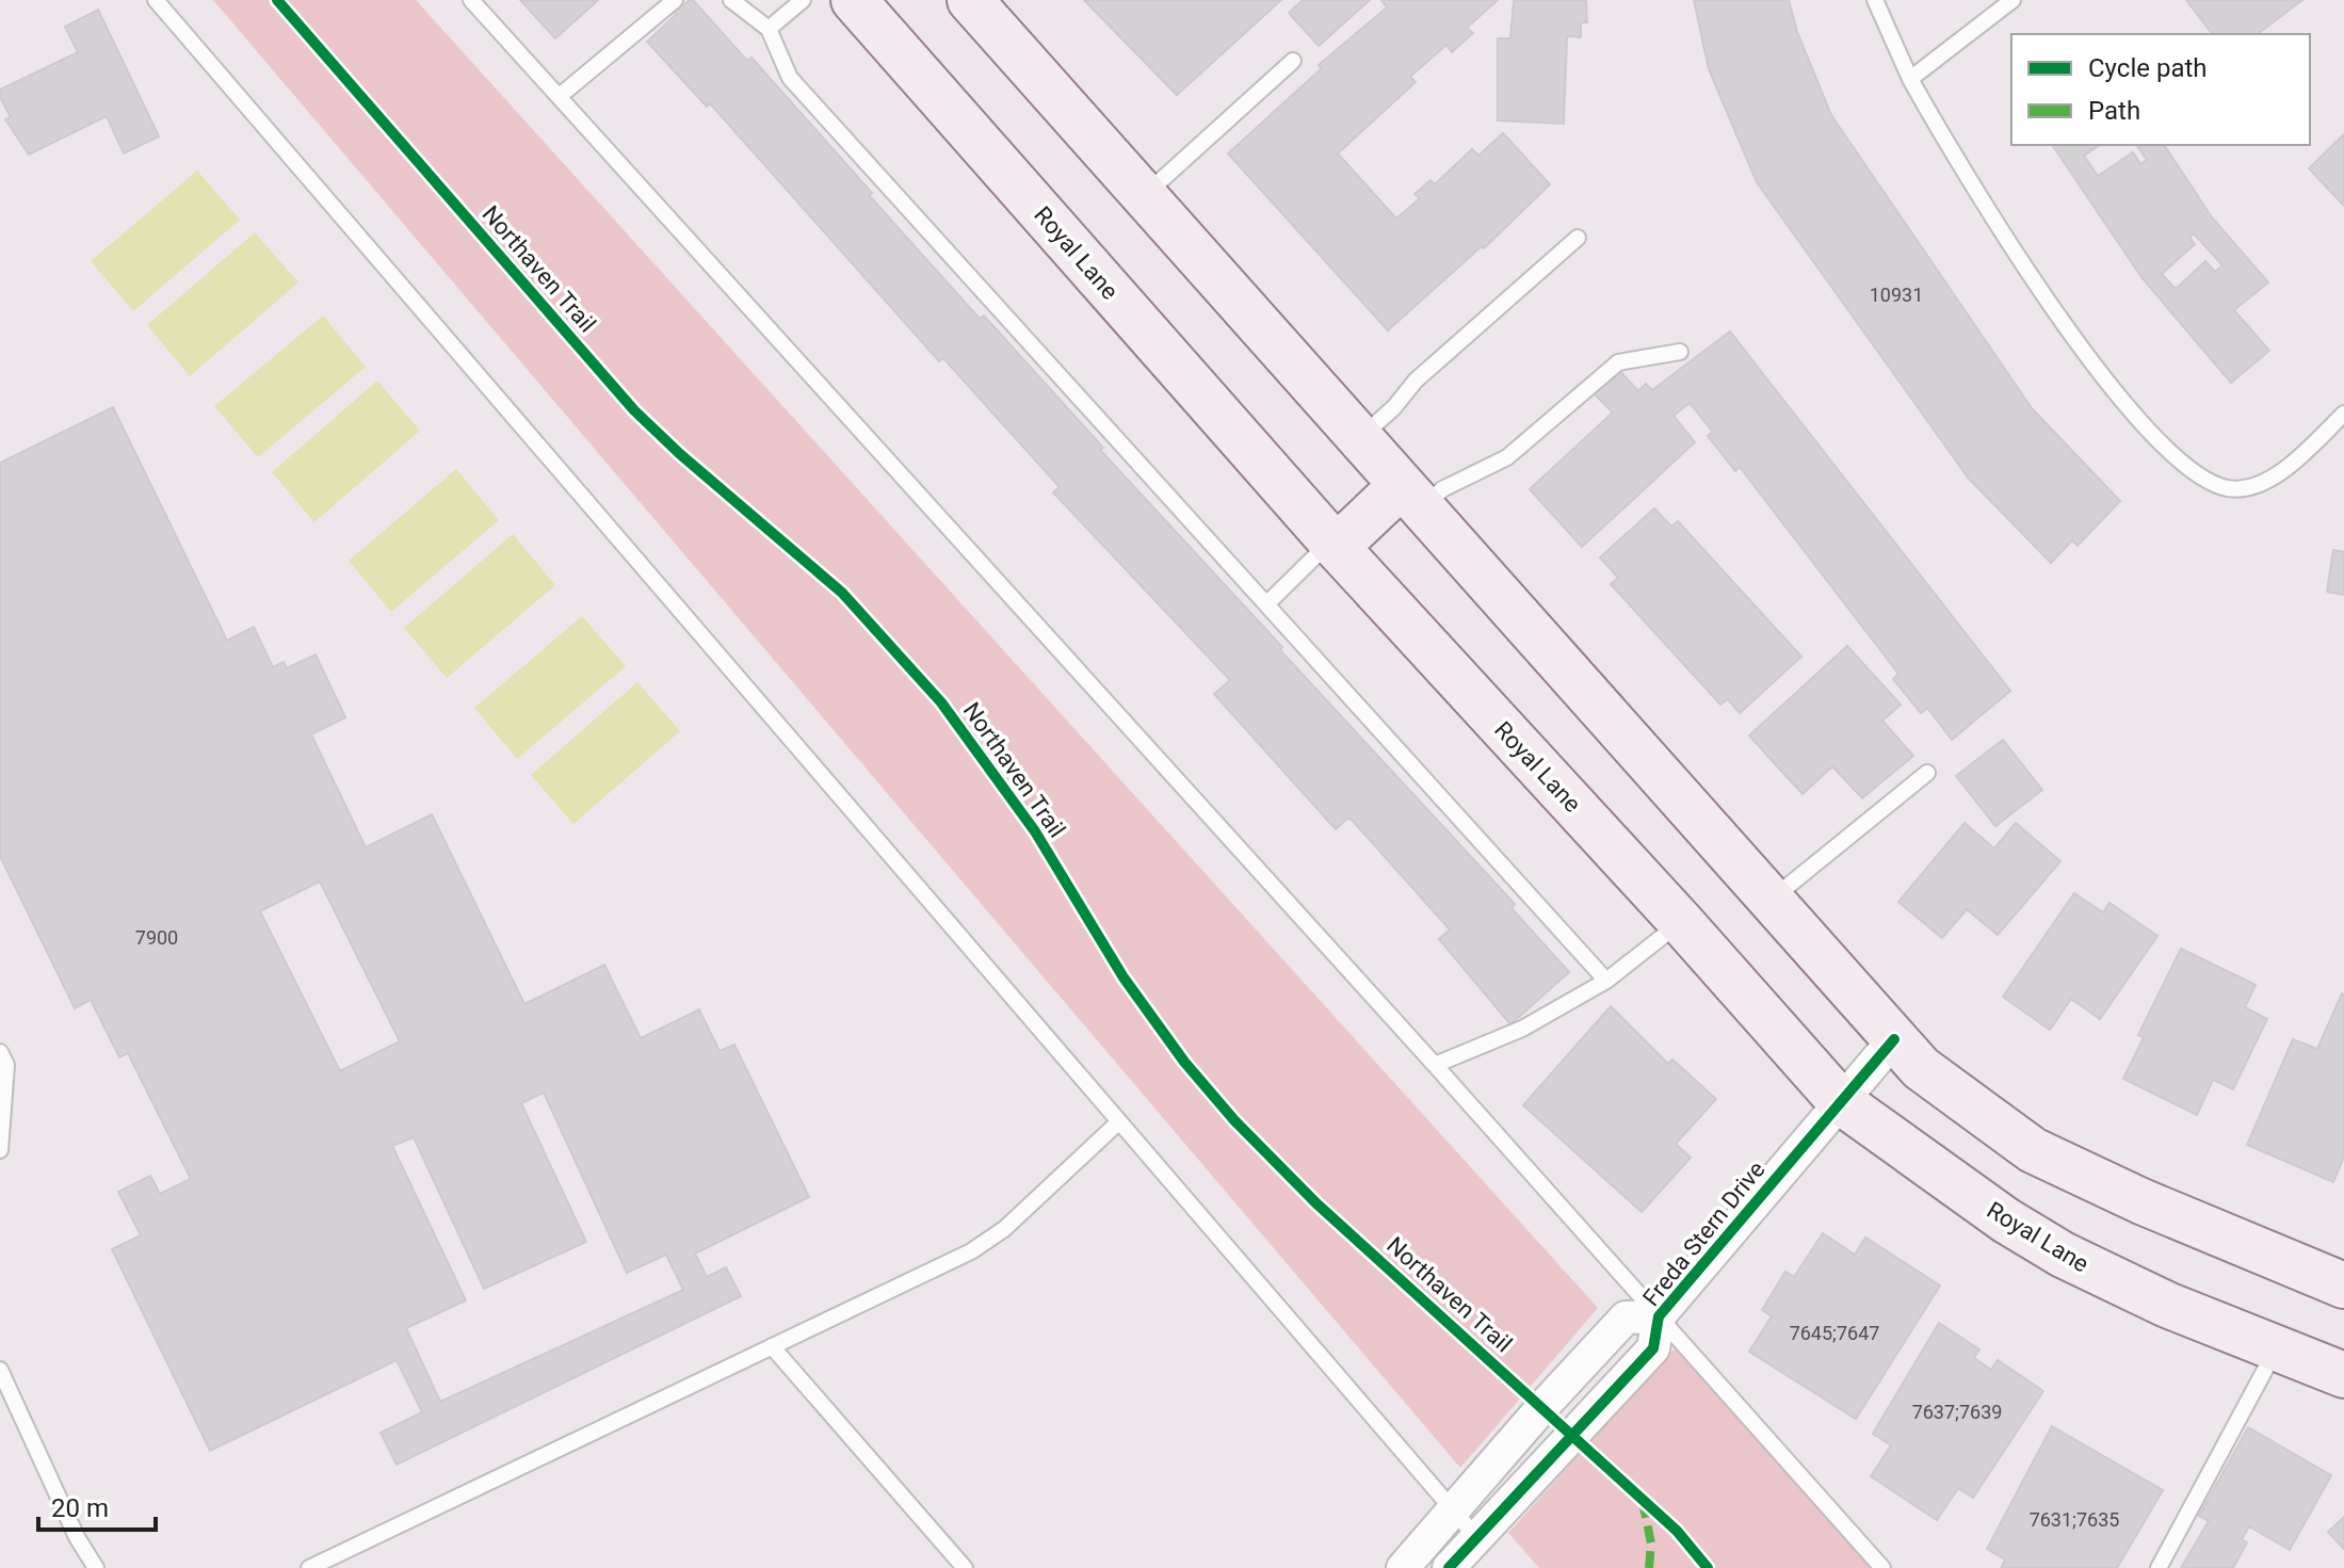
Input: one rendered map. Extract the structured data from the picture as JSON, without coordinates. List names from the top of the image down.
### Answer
{
  "streets": {
    "main road": ["Royal Lane"],
    "street": ["Freda Stern Drive"],
    "cycle path": ["Northaven Trail"]
  },
  "crossings": [
    ["Royal Lane", "Freda Stern Drive"]
  ],
  "house_numbers": [
    "10931",
    "7900",
    "7645;7647",
    "7637;7639",
    "7631;7635"
  ],
  "legend": ["Cycle path", "Path"],
  "scale_bar": "20 m"
}
